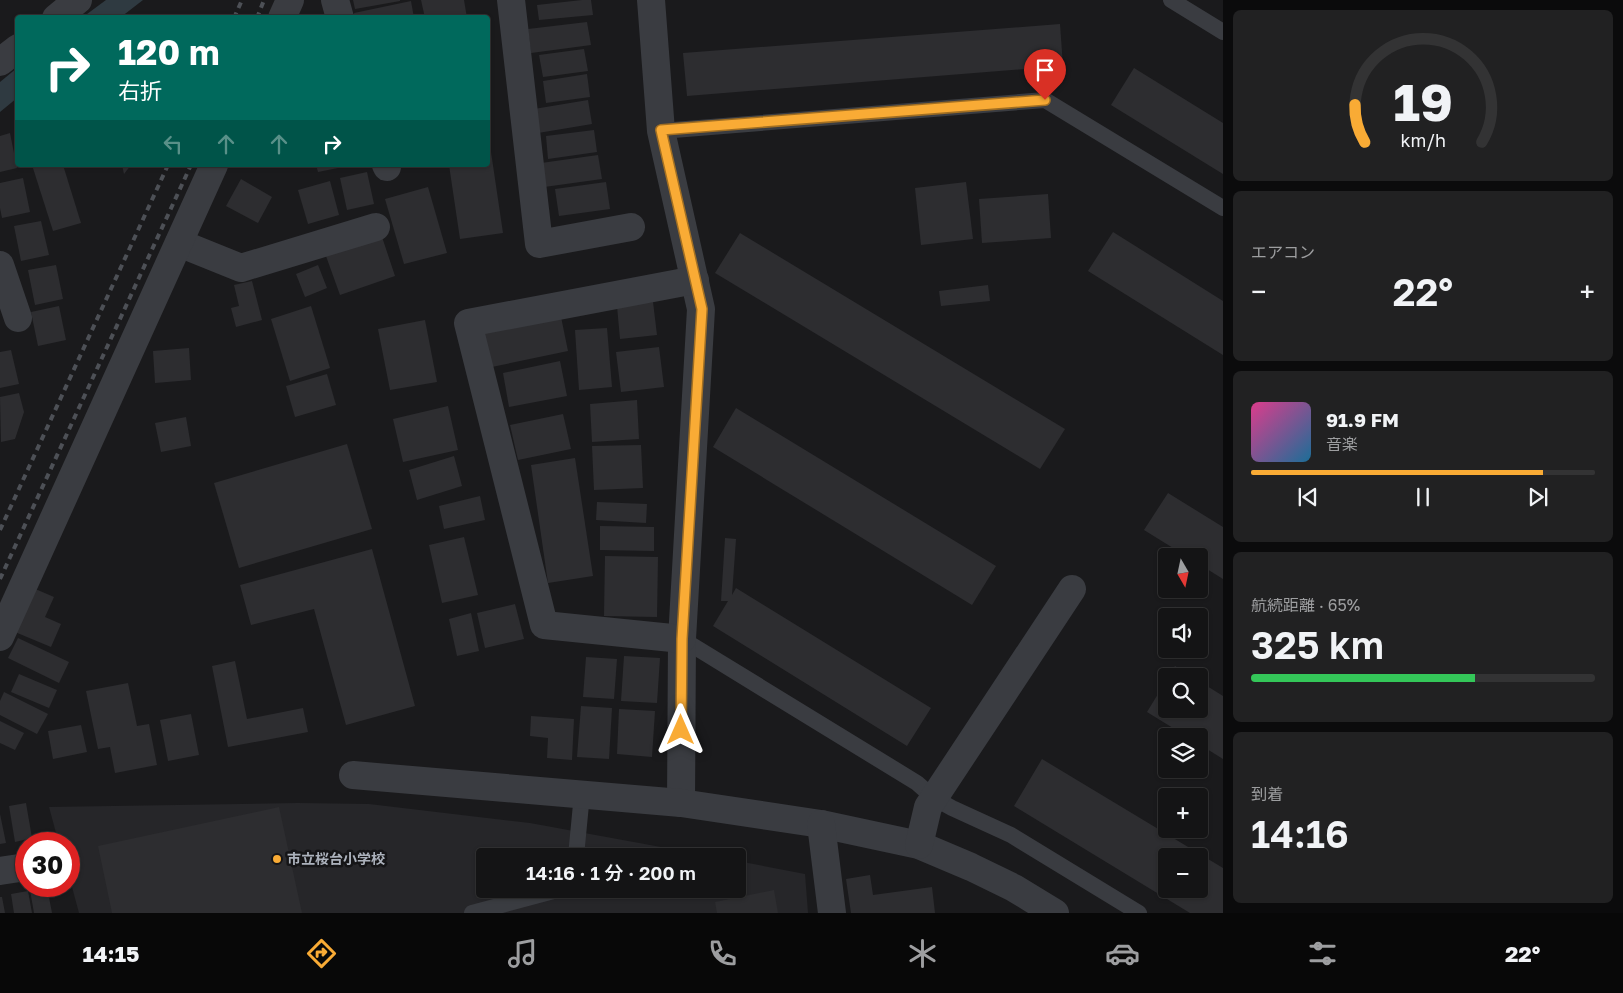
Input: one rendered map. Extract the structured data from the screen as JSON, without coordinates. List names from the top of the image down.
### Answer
{
  "places": ["市立桜台小学校"],
  "north": "bottom",
  "page": {
    "turn": ["120 m", "右折"],
    "tile": [
      "エアコン",
      ["航続距離 · 65%", "325 km"],
      ["到着", "14:16"]
    ],
    "heat": ["−", "22°", "+"],
    "song": ["91.9 FM", "音楽"],
    "map_buttons": ["+", "−"],
    "limit": "30",
    "trip": "14:16 · 1 分 · 200 m",
    "tabs": ["14:15", "22°"],
    "gauge": ["19", "km/h"]
  }
}
